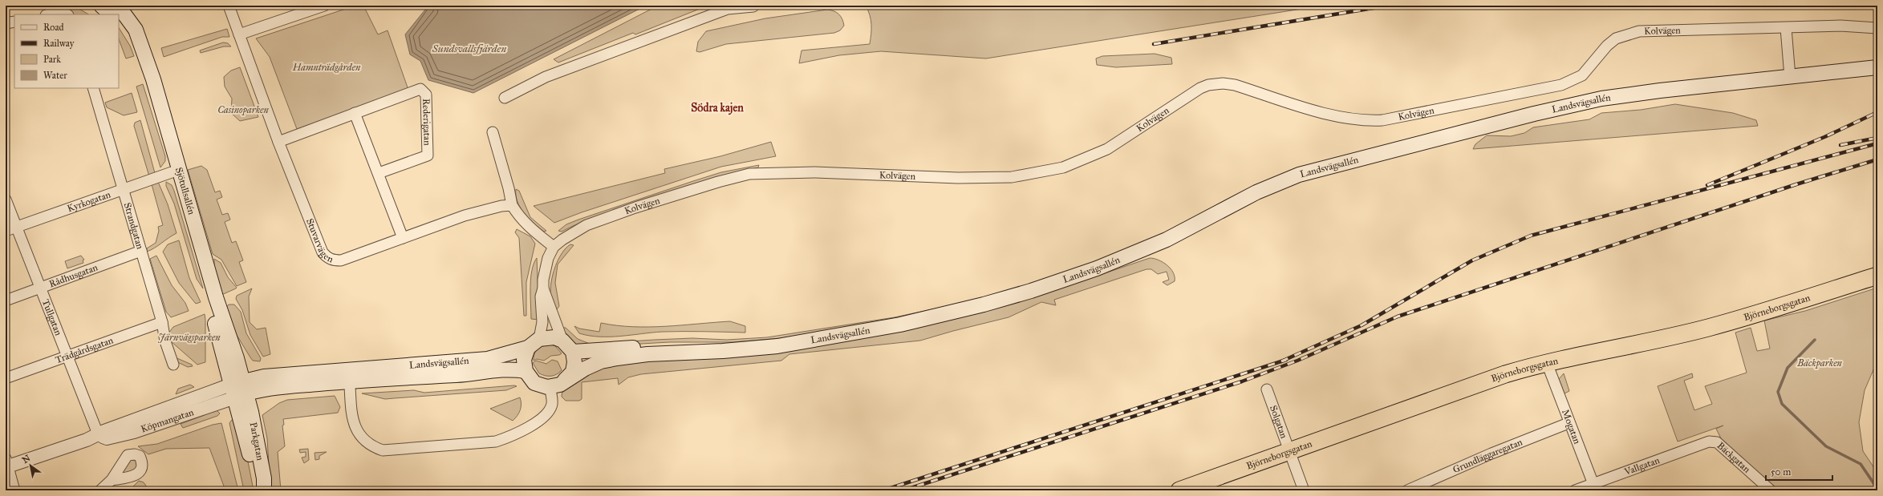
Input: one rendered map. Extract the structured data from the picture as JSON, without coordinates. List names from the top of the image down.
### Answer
{
  "streets": {
    "highway": ["Björneborgsgatan"],
    "main road": ["Landsvägsallén", "Sjötullsallén", "Parkgatan"],
    "street": [
      "Kolvägen",
      "Rederigatan",
      "Kyrkogatan",
      "Strandgatan",
      "Stuvarvägen",
      "Rådhusgatan",
      "Tullgatan",
      "Trädgårdsgatan",
      "Köpmangatan",
      "Solgatan",
      "Mogatan",
      "Grundläggaregatan",
      "Bäckgatan",
      "Vallgatan"
    ]
  },
  "crossings": [
    ["Landsvägsallén", "Sjötullsallén"],
    ["Landsvägsallén", "Köpmangatan"],
    ["Landsvägsallén", "Parkgatan"],
    ["Rederigatan", "Stuvarvägen"],
    ["Sjötullsallén", "Kyrkogatan"],
    ["Sjötullsallén", "Köpmangatan"],
    ["Sjötullsallén", "Parkgatan"],
    ["Kyrkogatan", "Strandgatan"],
    ["Kyrkogatan", "Tullgatan"],
    ["Strandgatan", "Rådhusgatan"],
    ["Strandgatan", "Trädgårdsgatan"],
    ["Rådhusgatan", "Tullgatan"],
    ["Björneborgsgatan", "Solgatan"],
    ["Björneborgsgatan", "Mogatan"],
    ["Tullgatan", "Trädgårdsgatan"],
    ["Tullgatan", "Köpmangatan"],
    ["Köpmangatan", "Parkgatan"],
    ["Mogatan", "Grundläggaregatan"],
    ["Mogatan", "Vallgatan"],
    ["Bäckgatan", "Vallgatan"]
  ],
  "districts": ["Södra kajen"],
  "water": ["Sundsvallsfjärden"],
  "parks": [
    "Hamnträdgården",
    "Casinoparken",
    "Järnvägsparken",
    "Bäckparken"
  ],
  "legend": [
    "Road",
    "Railway",
    "Park",
    "Water"
  ],
  "scale_bar": "50 m",
  "north": "top left"
}
